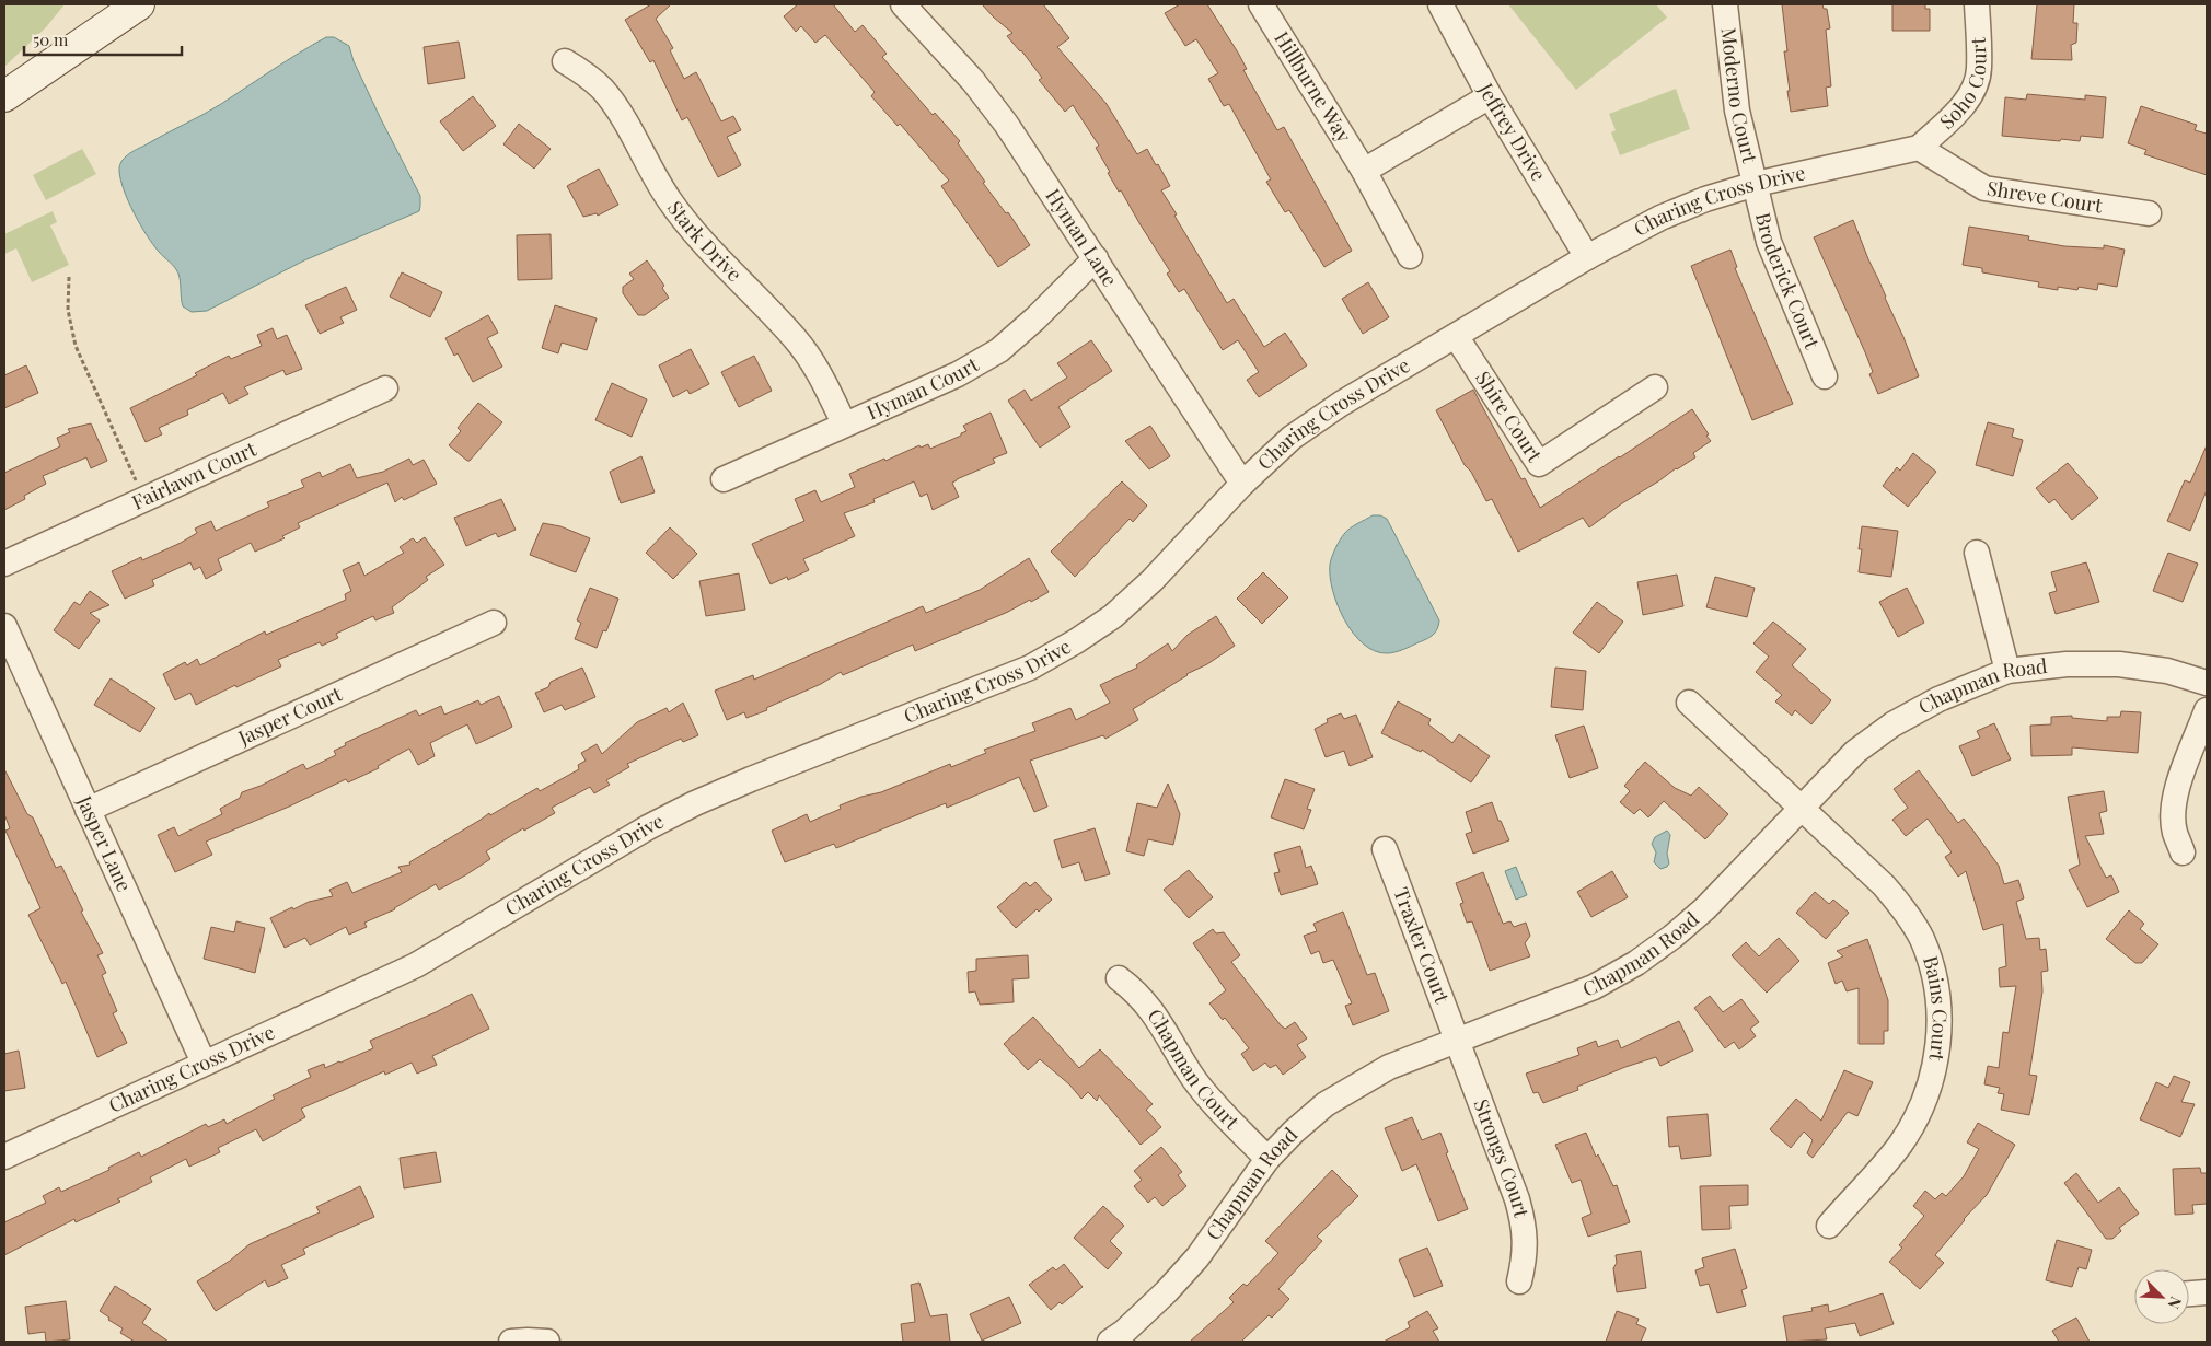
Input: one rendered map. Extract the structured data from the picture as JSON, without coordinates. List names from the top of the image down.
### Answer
{
  "streets": {
    "street": [
      "Soho Court",
      "Hillburne Way",
      "Moderno Court",
      "Jeffrey Drive",
      "Shreve Court",
      "Charing Cross Drive",
      "Hyman Lane",
      "Stark Drive",
      "Broderick Court",
      "Hyman Court",
      "Shire Court",
      "Fairlawn Court",
      "Chapman Road",
      "Jasper Court",
      "Jasper Lane",
      "Traxler Court",
      "Bains Court",
      "Chapman Court",
      "Strongs Court"
    ]
  },
  "crossings": [
    ["Soho Court", "Shreve Court"],
    ["Soho Court", "Charing Cross Drive"],
    ["Moderno Court", "Charing Cross Drive"],
    ["Moderno Court", "Broderick Court"],
    ["Jeffrey Drive", "Charing Cross Drive"],
    ["Shreve Court", "Charing Cross Drive"],
    ["Charing Cross Drive", "Hyman Lane"],
    ["Charing Cross Drive", "Broderick Court"],
    ["Charing Cross Drive", "Shire Court"],
    ["Charing Cross Drive", "Jasper Lane"],
    ["Hyman Lane", "Hyman Court"],
    ["Stark Drive", "Hyman Court"],
    ["Chapman Road", "Traxler Court"],
    ["Chapman Road", "Bains Court"],
    ["Chapman Road", "Chapman Court"],
    ["Chapman Road", "Strongs Court"],
    ["Jasper Court", "Jasper Lane"],
    ["Traxler Court", "Strongs Court"]
  ],
  "scale_bar": "50 m",
  "north": "bottom right"
}
